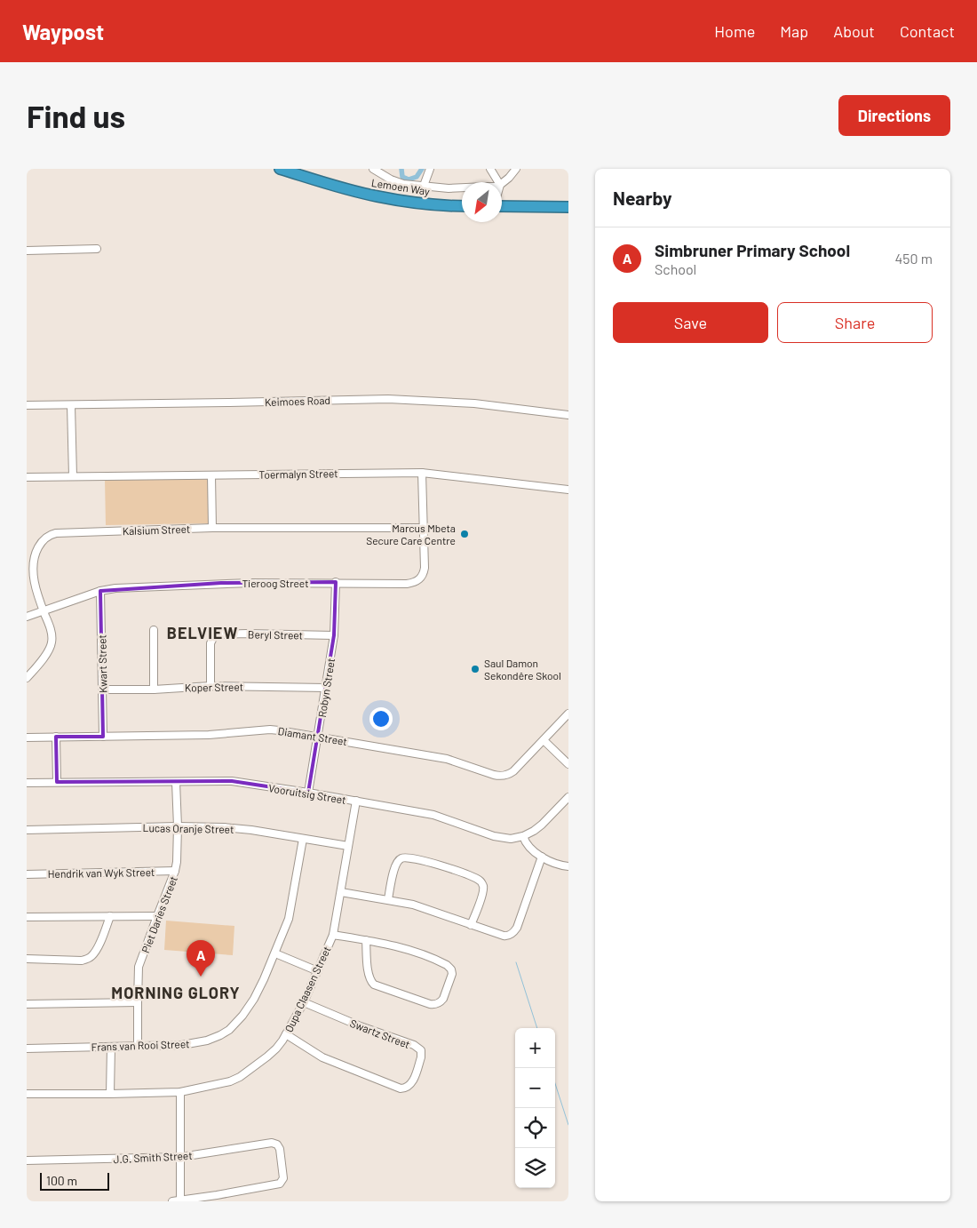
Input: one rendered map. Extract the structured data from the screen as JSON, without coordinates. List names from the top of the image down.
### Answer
{
  "streets": {
    "highway": ["Lemoen Way"],
    "street": [
      "Keimoes Road",
      "Toermalyn Street",
      "Kalsium Street",
      "Tieroog Street",
      "Beryl Street",
      "Kwart Street",
      "Koper Street",
      "Robyn Street",
      "Diamant Street",
      "Vooruitsig Street",
      "Lucas Oranje Street",
      "Hendrik van Wyk Street",
      "Piet Daries Street",
      "Oupa Claasen Street",
      "Swartz Street",
      "Frans van Rooi Street",
      "J.G. Smith Street"
    ]
  },
  "crossings": [
    ["Toermalyn Street", "Tieroog Street"],
    ["Kalsium Street", "Tieroog Street"],
    ["Tieroog Street", "Kwart Street"],
    ["Tieroog Street", "Robyn Street"],
    ["Beryl Street", "Koper Street"],
    ["Beryl Street", "Robyn Street"],
    ["Kwart Street", "Koper Street"],
    ["Kwart Street", "Diamant Street"],
    ["Koper Street", "Robyn Street"],
    ["Robyn Street", "Diamant Street"],
    ["Robyn Street", "Vooruitsig Street"],
    ["Vooruitsig Street", "Piet Daries Street"],
    ["Vooruitsig Street", "Oupa Claasen Street"],
    ["Lucas Oranje Street", "Piet Daries Street"],
    ["Lucas Oranje Street", "Oupa Claasen Street"],
    ["Lucas Oranje Street", "Frans van Rooi Street"],
    ["Hendrik van Wyk Street", "Piet Daries Street"],
    ["Piet Daries Street", "Frans van Rooi Street"],
    ["Oupa Claasen Street", "Swartz Street"]
  ],
  "districts": ["BELVIEW", "MORNING GLORY"],
  "places": ["Marcus Mbeta Secure Care Centre", "Saul Damon Sekondêre Skool"],
  "scale_bar": "100 m",
  "north": "bottom left",
  "page": {
    "header": "Waypost",
    "nav": [
      "Home",
      "Map",
      "About",
      "Contact"
    ],
    "buttons": [
      "Directions",
      ["Save", "Share"]
    ],
    "title": "Find us",
    "heading": "Nearby",
    "list": [
      {
        "mark": "A",
        "name": "Simbruner Primary School",
        "note": "School",
        "value": "450 m"
      }
    ],
    "pins": "A",
    "map_buttons": ["+", "−"],
    "scale": "100 m"
  }
}
